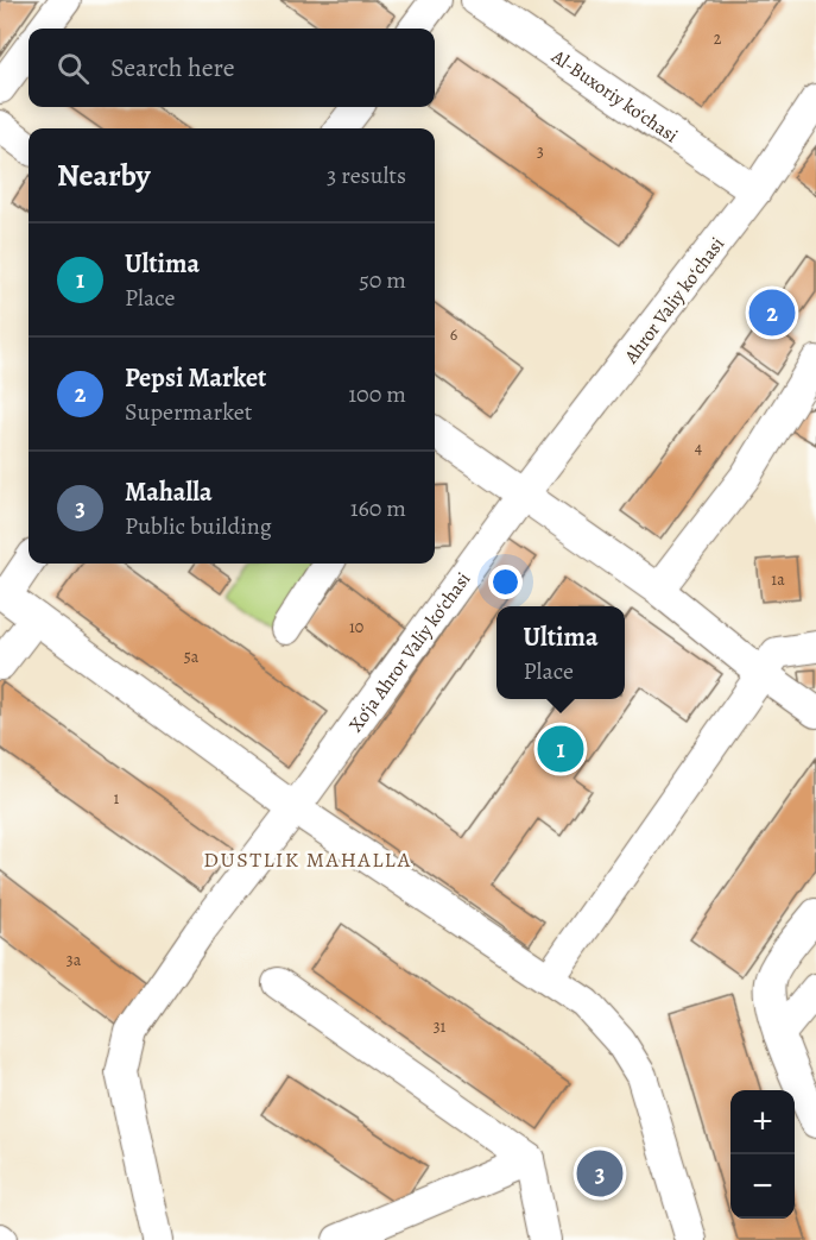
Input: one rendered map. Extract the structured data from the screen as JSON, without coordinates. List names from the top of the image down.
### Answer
{
  "streets": {
    "street": ["Al-Buxoriy ko‘chasi", "Ahror Valiy koʻchasi", "Xo‘ja Ahror Valiy ko‘chasi"]
  },
  "crossings": [
    ["Al-Buxoriy ko‘chasi", "Ahror Valiy koʻchasi"],
    ["Ahror Valiy koʻchasi", "Xo‘ja Ahror Valiy ko‘chasi"]
  ],
  "districts": ["DUSTLIK MAHALLA"],
  "house_numbers": [
    "2",
    "3",
    "6",
    "4",
    "1a",
    "10",
    "5a",
    "1",
    "3a",
    "31"
  ],
  "page": {
    "search": "Search here",
    "heading": ["Nearby", "3 results"],
    "list": [
      {
        "mark": "1",
        "name": "Ultima",
        "note": "Place",
        "value": "50 m"
      },
      {
        "mark": "2",
        "name": "Pepsi Market",
        "note": "Supermarket",
        "value": "100 m"
      },
      {
        "mark": "3",
        "name": "Mahalla",
        "note": "Public building",
        "value": "160 m"
      }
    ],
    "pins": ["2", "1", "3"],
    "popup": ["Ultima", "Place"],
    "map_buttons": ["+", "−"]
  }
}
